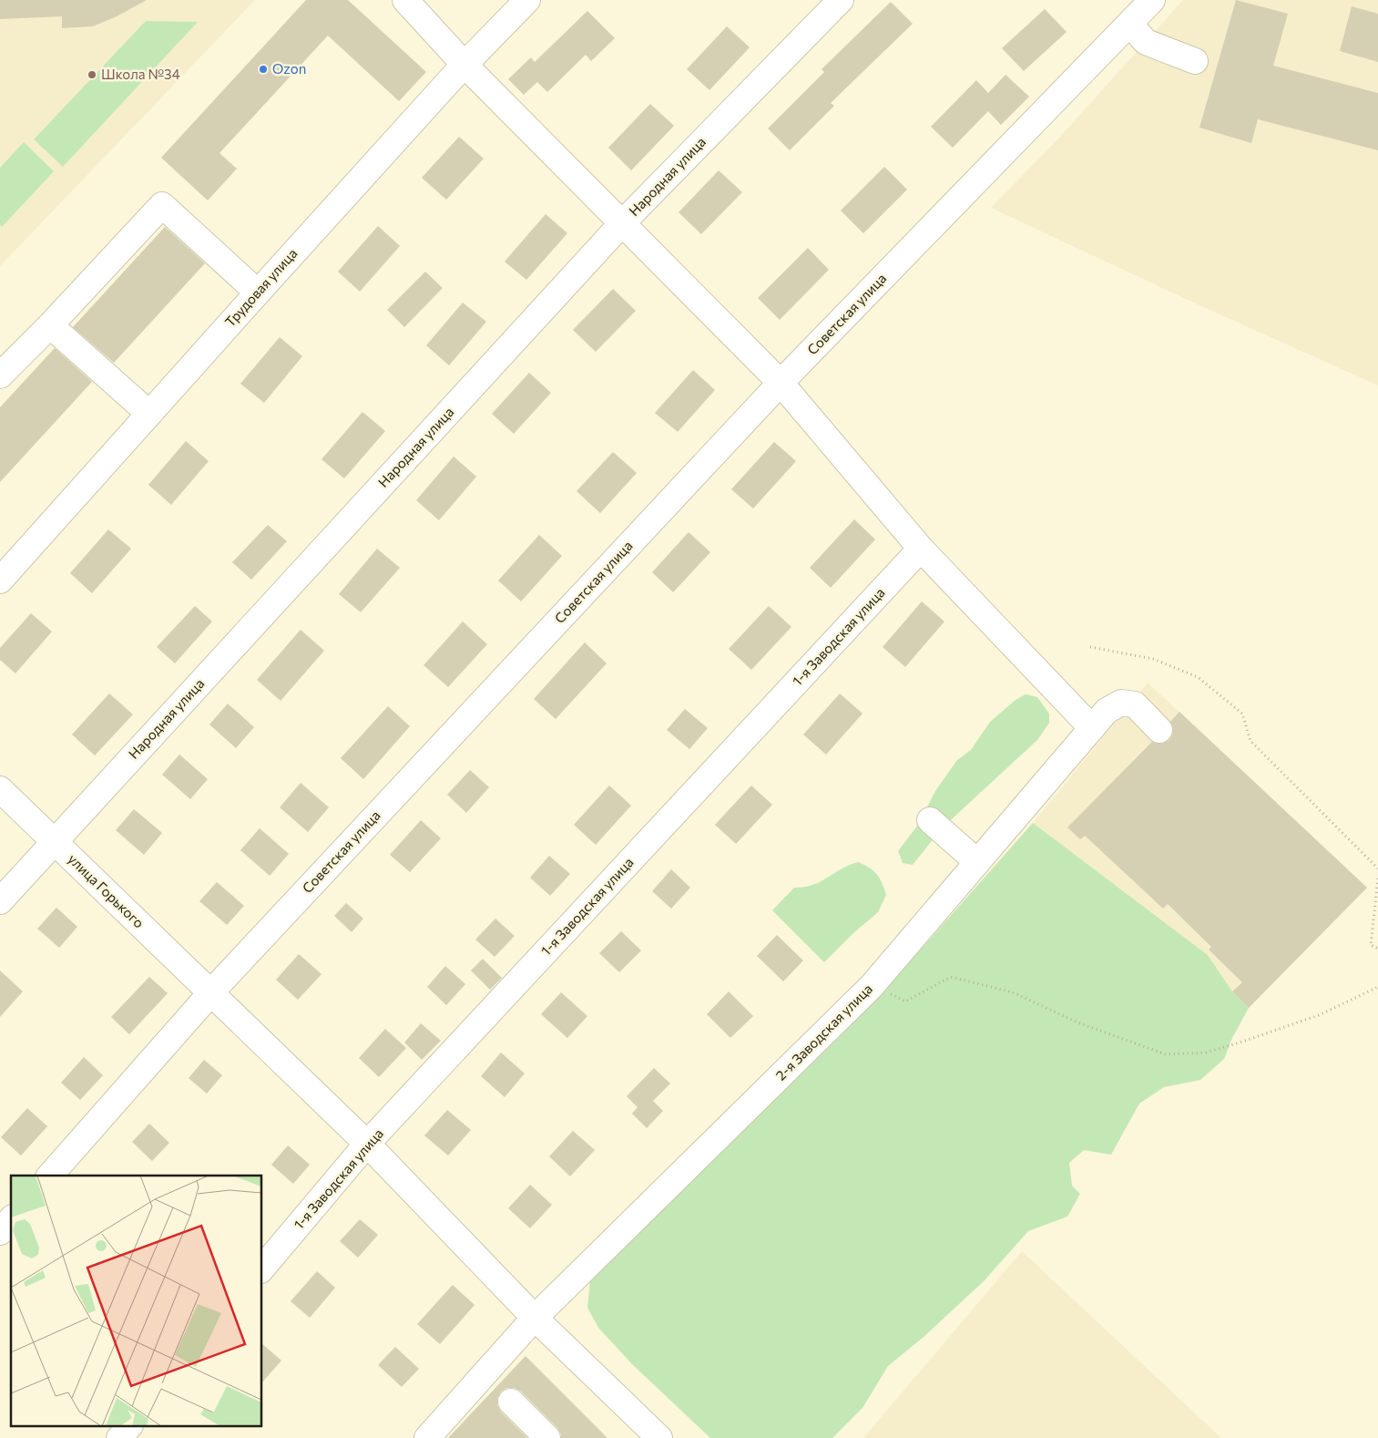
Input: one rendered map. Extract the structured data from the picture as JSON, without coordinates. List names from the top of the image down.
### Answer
{
  "streets": {
    "street": [
      "Народная улица",
      "Трудовая улица",
      "Советская улица",
      "1-я Заводская улица",
      "улица Горького",
      "2-я Заводская улица"
    ]
  },
  "crossings": [
    ["Народная улица", "улица Горького"],
    ["Советская улица", "улица Горького"],
    ["1-я Заводская улица", "улица Горького"],
    ["улица Горького", "2-я Заводская улица"]
  ],
  "places": ["Ozon", "Школа №34"]
}
